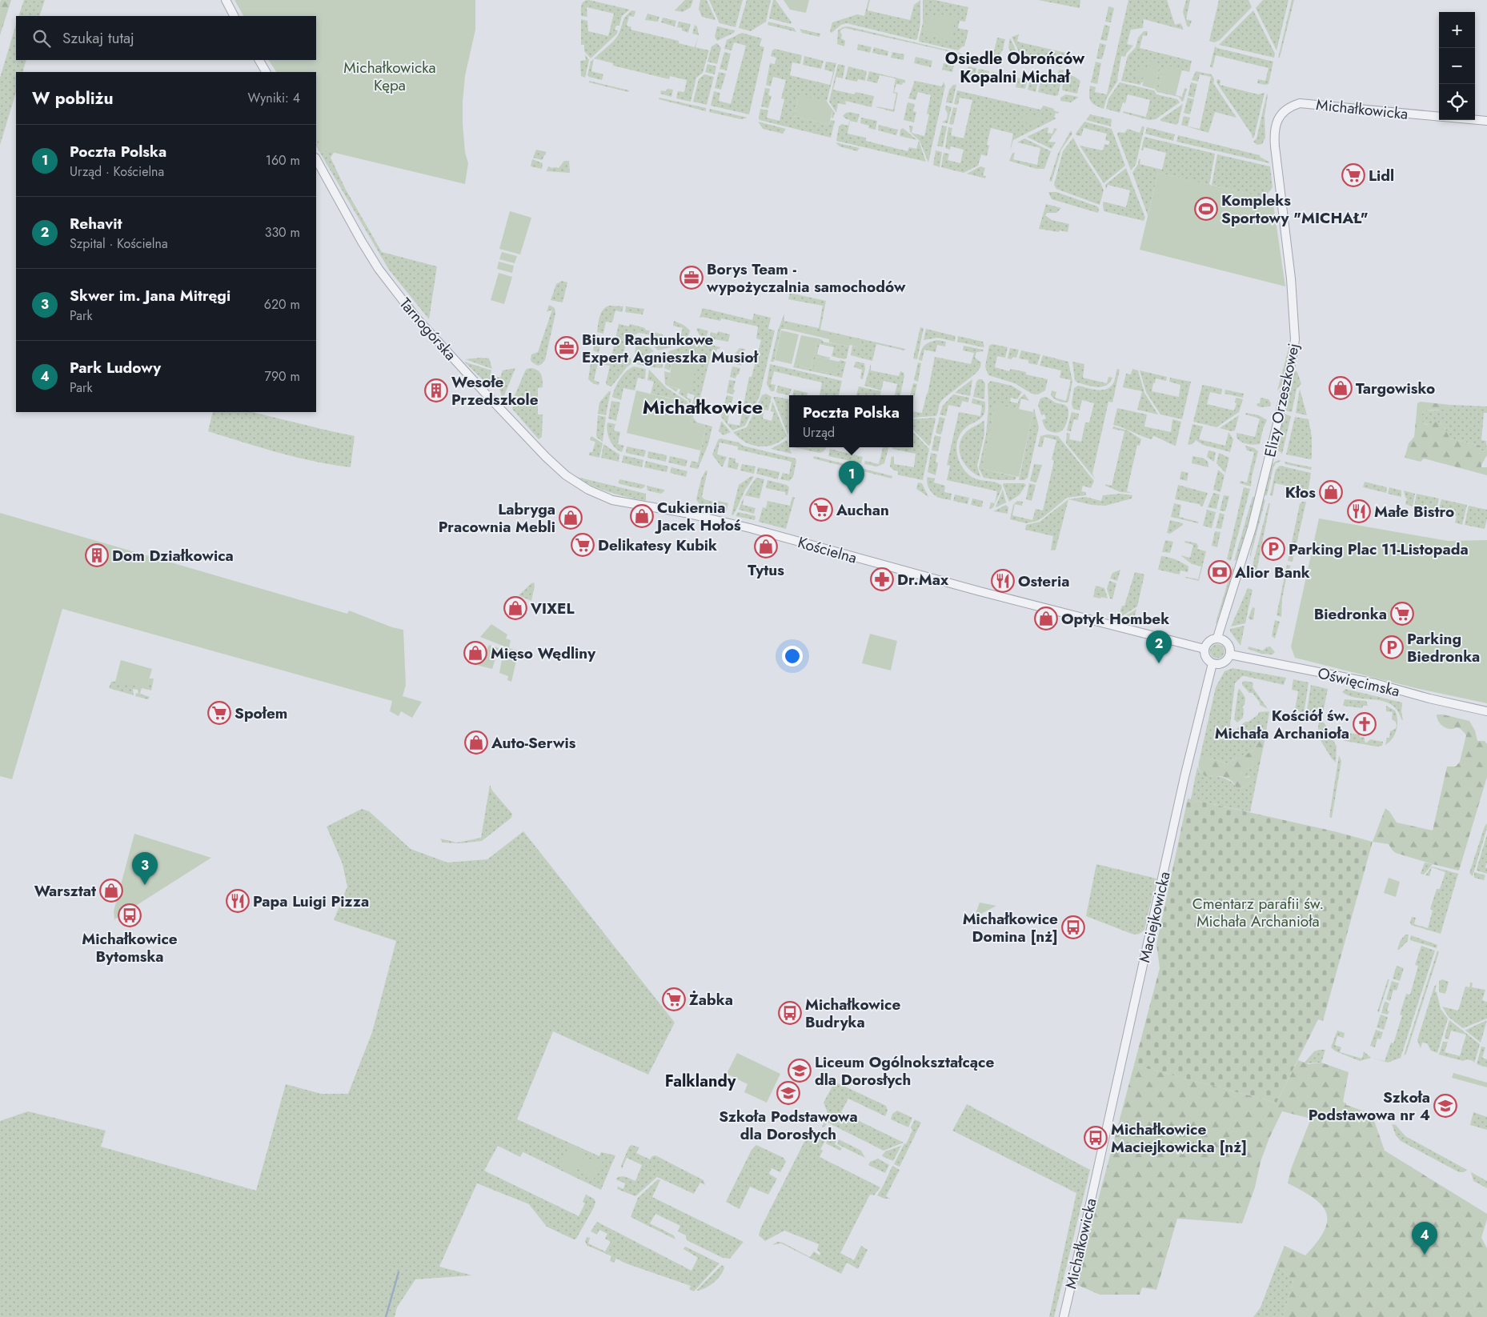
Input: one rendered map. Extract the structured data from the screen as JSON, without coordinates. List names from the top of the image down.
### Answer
{
  "streets": {
    "street": [
      "Michałkowicka",
      "Tarnogórska",
      "Elizy Orzeszkowej",
      "Kościelna",
      "Oświęcimska",
      "Maciejkowicka"
    ]
  },
  "crossings": [
    ["Michałkowicka", "Elizy Orzeszkowej"],
    ["Michałkowicka", "Maciejkowicka"],
    ["Tarnogórska", "Kościelna"],
    ["Elizy Orzeszkowej", "Kościelna"],
    ["Elizy Orzeszkowej", "Oświęcimska"],
    ["Elizy Orzeszkowej", "Maciejkowicka"],
    ["Kościelna", "Oświęcimska"],
    ["Kościelna", "Maciejkowicka"],
    ["Oświęcimska", "Maciejkowicka"]
  ],
  "districts": ["Osiedle Obrońców Kopalni Michał", "Michałkowice", "Falklandy"],
  "parks": ["Michałkowicka Kępa", "Cmentarz parafii św. Michała Archanioła"],
  "places": {
    "supermarket": [
      "Lidl",
      "Auchan",
      "Delikatesy Kubik",
      "Biedronka",
      "Społem",
      "Żabka"
    ],
    "sports": ["Kompleks Sportowy \"MICHAŁ\""],
    "office": ["Borys Team - wypożyczalnia samochodów", "Biuro Rachunkowe Expert Agnieszka Musioł"],
    "shop": [
      "Targowisko",
      "Kłos",
      "Cukiernia Jacek Hołoś",
      "Labryga Pracownia Mebli",
      "Tytus",
      "VIXEL",
      "Optyk Hombek",
      "Mięso Wędliny",
      "Auto-Serwis",
      "Warsztat"
    ],
    "building": ["Wesołe Przedszkole", "Dom Działkowica"],
    "restaurant": ["Małe Bistro", "Osteria", "Papa Luigi Pizza"],
    "parking": ["Parking Plac 11-Listopada", "Parking Biedronka"],
    "bank": ["Alior Bank"],
    "pharmacy": ["Dr.Max"],
    "church": ["Kościół św. Michała Archanioła"],
    "bus stop": [
      "Michałkowice Bytomska",
      "Michałkowice Domina [nż]",
      "Michałkowice Budryka",
      "Michałkowice Maciejkowicka [nż]"
    ],
    "school or university": ["Liceum Ogólnokształcące dla Dorosłych", "Szkoła Podstawowa dla Dorosłych", "Szkoła Podstawowa nr 4"]
  },
  "page": {
    "map_buttons": ["+", "−"],
    "search": "Szukaj tutaj",
    "heading": ["W pobliżu", "Wyniki: 4"],
    "list": [
      {
        "mark": "1",
        "name": "Poczta Polska",
        "note": "Urząd · Kościelna",
        "value": "160 m"
      },
      {
        "mark": "2",
        "name": "Rehavit",
        "note": "Szpital · Kościelna",
        "value": "330 m"
      },
      {
        "mark": "3",
        "name": "Skwer im. Jana Mitręgi",
        "note": "Park",
        "value": "620 m"
      },
      {
        "mark": "4",
        "name": "Park Ludowy",
        "note": "Park",
        "value": "790 m"
      }
    ],
    "popup": ["Poczta Polska", "Urząd"],
    "pins": [
      "1",
      "2",
      "3",
      "4"
    ]
  }
}
